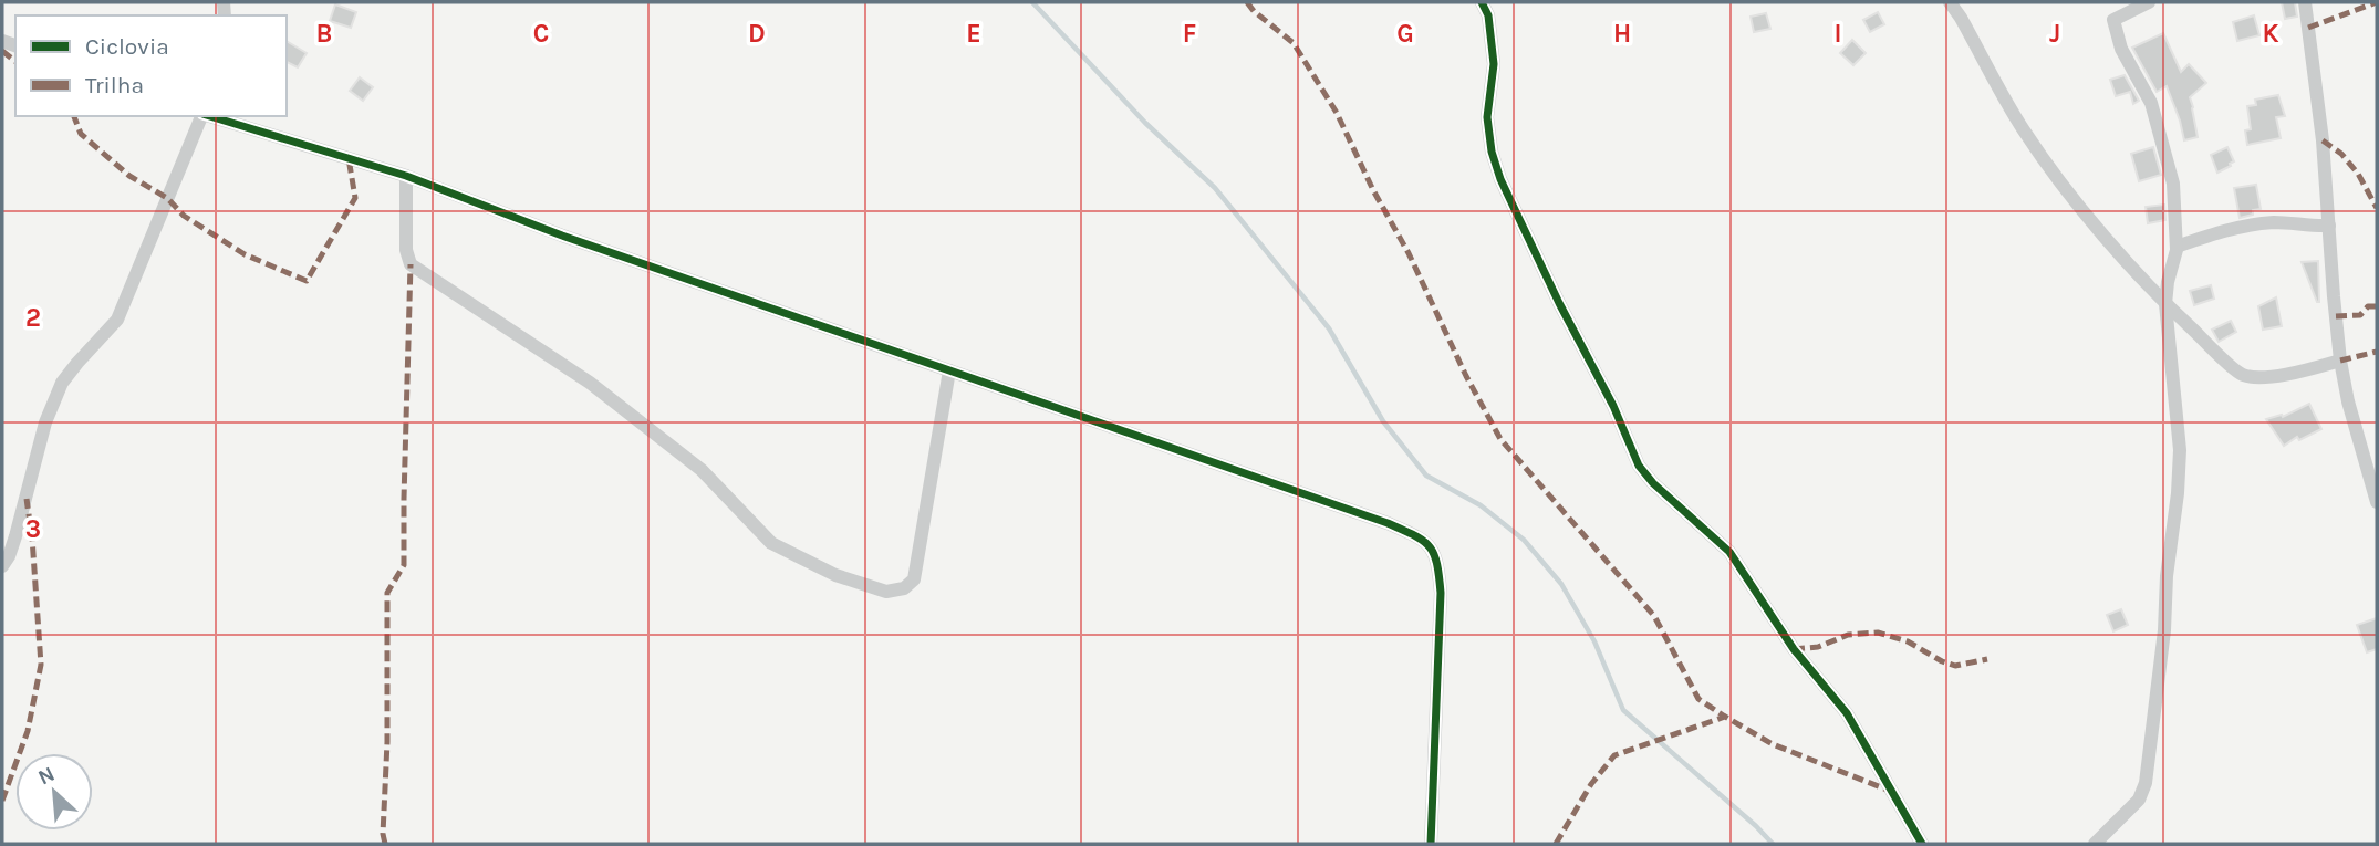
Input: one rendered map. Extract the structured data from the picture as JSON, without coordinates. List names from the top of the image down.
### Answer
{
  "legend": ["Ciclovia", "Trilha"],
  "north": "top left",
  "grid": {
    "columns": [
      "B",
      "C",
      "D",
      "E",
      "F",
      "G",
      "H",
      "I",
      "J",
      "K"
    ],
    "rows": ["2", "3"]
  }
}
